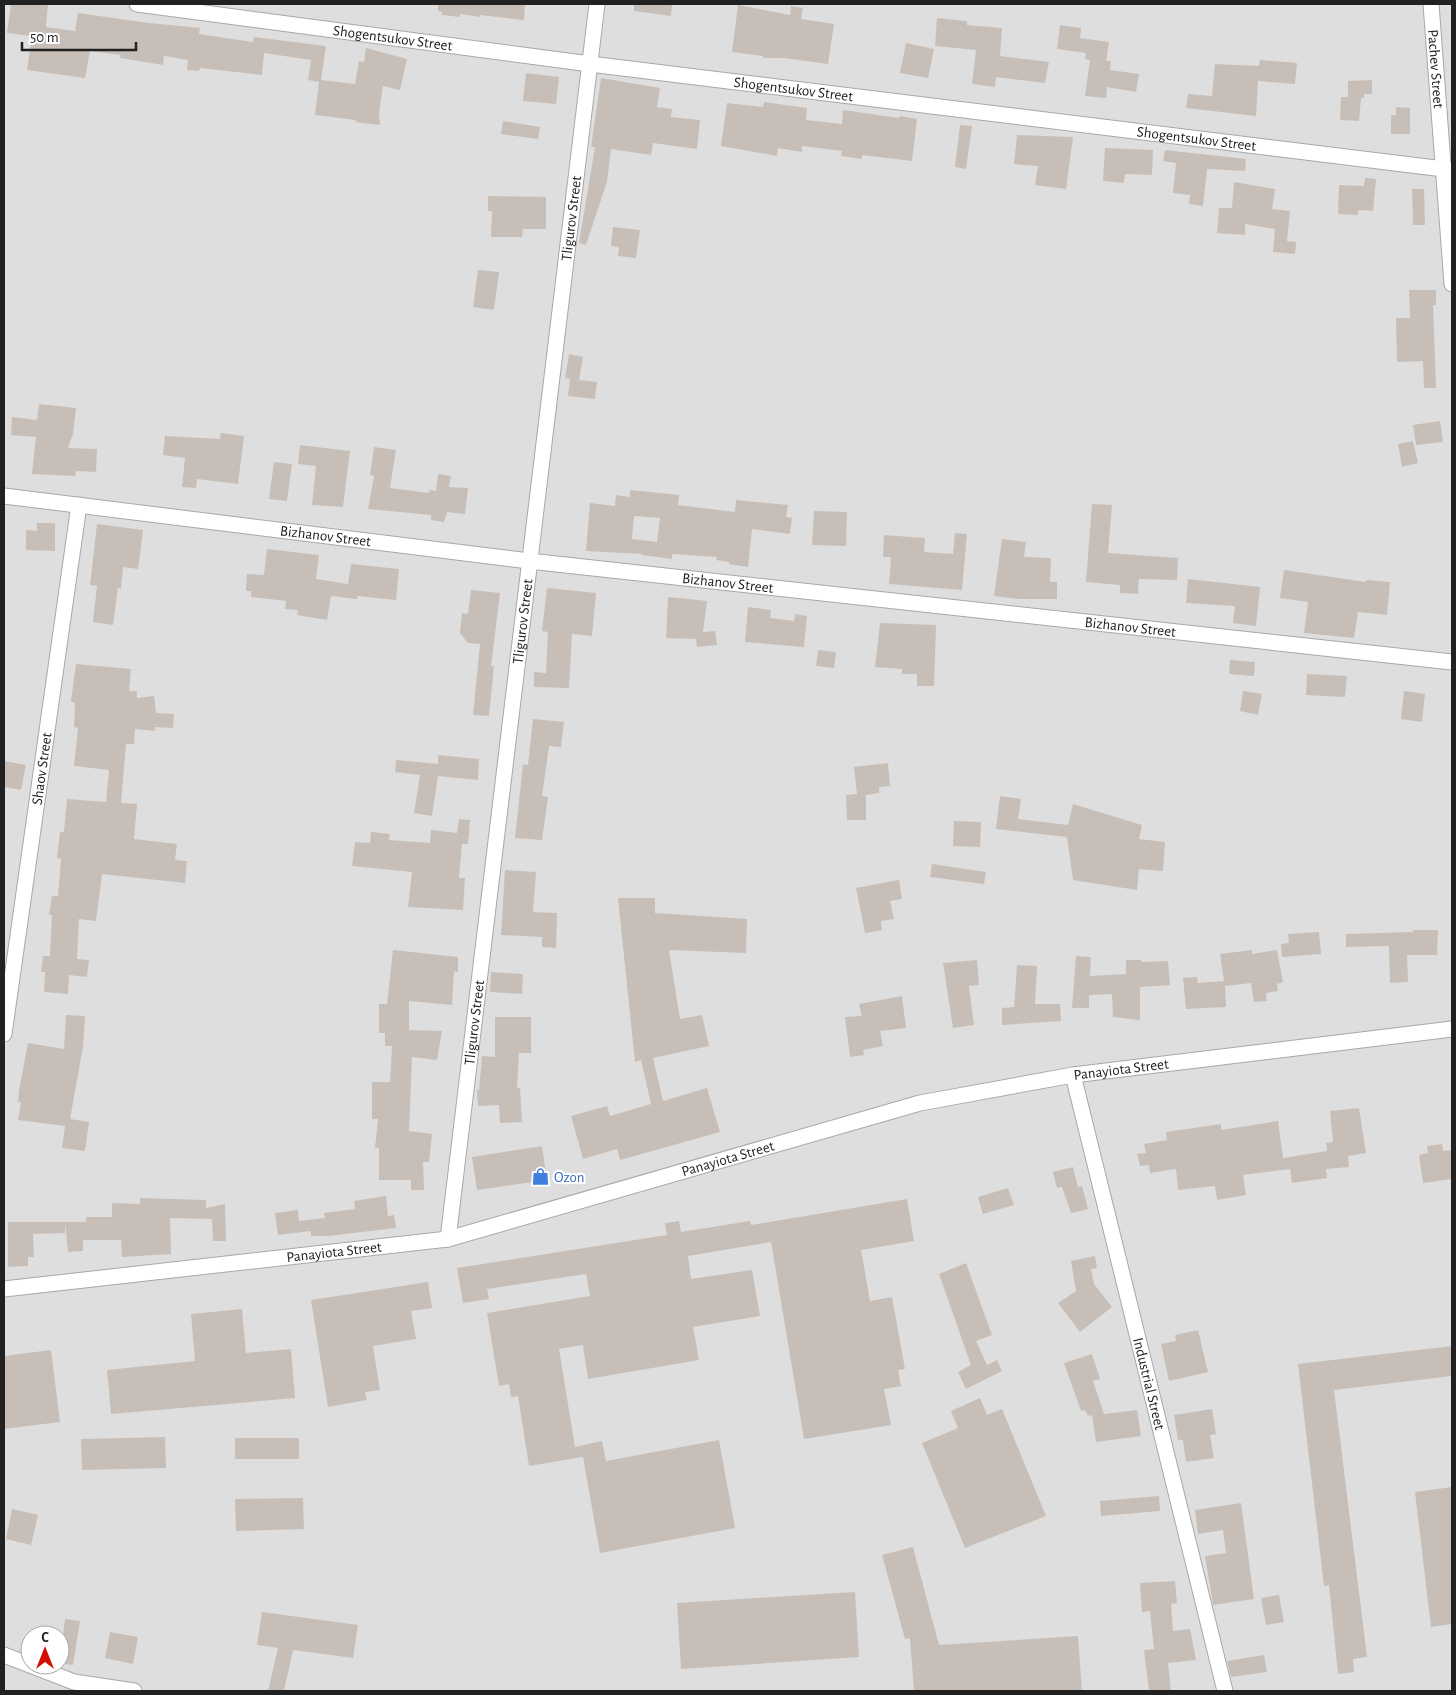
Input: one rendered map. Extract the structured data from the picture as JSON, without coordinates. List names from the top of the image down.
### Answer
{
  "streets": {
    "street": [
      "Shogentsukov Street",
      "Pachev Street",
      "Tligurov Street",
      "Bizhanov Street",
      "Shaov Street",
      "Panayiota Street",
      "Industrial Street"
    ]
  },
  "crossings": [
    ["Shogentsukov Street", "Pachev Street"],
    ["Shogentsukov Street", "Tligurov Street"],
    ["Tligurov Street", "Bizhanov Street"],
    ["Tligurov Street", "Panayiota Street"],
    ["Bizhanov Street", "Shaov Street"],
    ["Panayiota Street", "Industrial Street"]
  ],
  "places": {
    "shop": ["Ozon"]
  },
  "scale_bar": "50 m",
  "north": "top"
}
